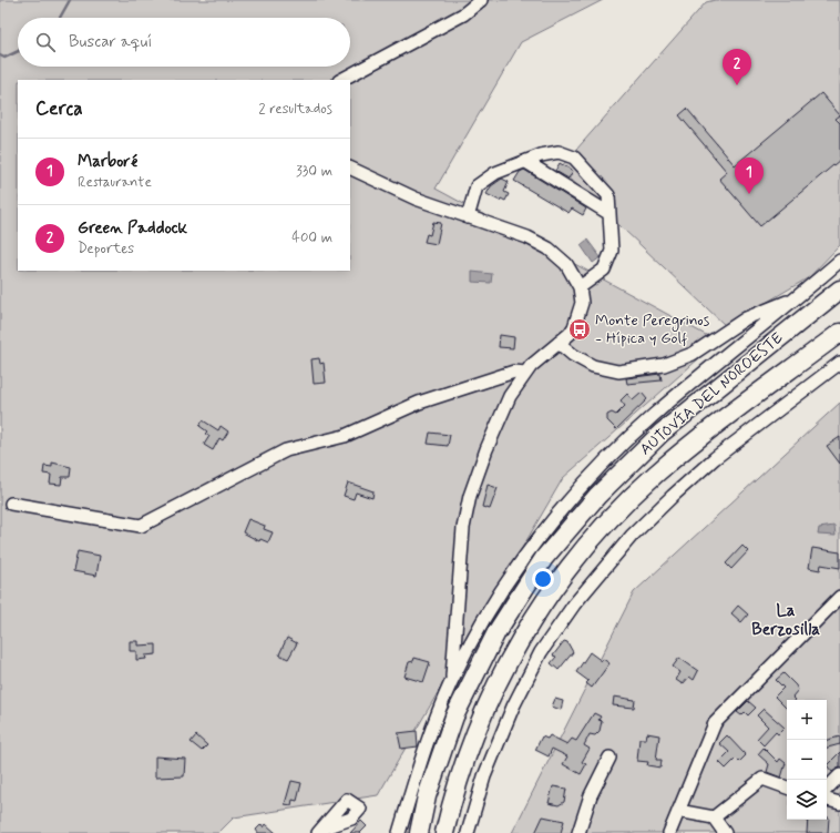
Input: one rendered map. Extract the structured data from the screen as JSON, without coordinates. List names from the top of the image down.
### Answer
{
  "streets": {
    "highway": ["AUTOVÍA DEL NOROESTE"]
  },
  "districts": ["La Berzosilla"],
  "places": {
    "bus stop": ["Monte Peregrinos - Hípica y Golf"]
  },
  "page": {
    "search": "Buscar aquí",
    "pins": ["2", "1"],
    "heading": ["Cerca", "2 resultados"],
    "list": [
      {
        "mark": "1",
        "name": "Marboré",
        "note": "Restaurante",
        "value": "330 m"
      },
      {
        "mark": "2",
        "name": "Green Paddock",
        "note": "Deportes",
        "value": "400 m"
      }
    ],
    "map_buttons": ["+", "−"]
  }
}
